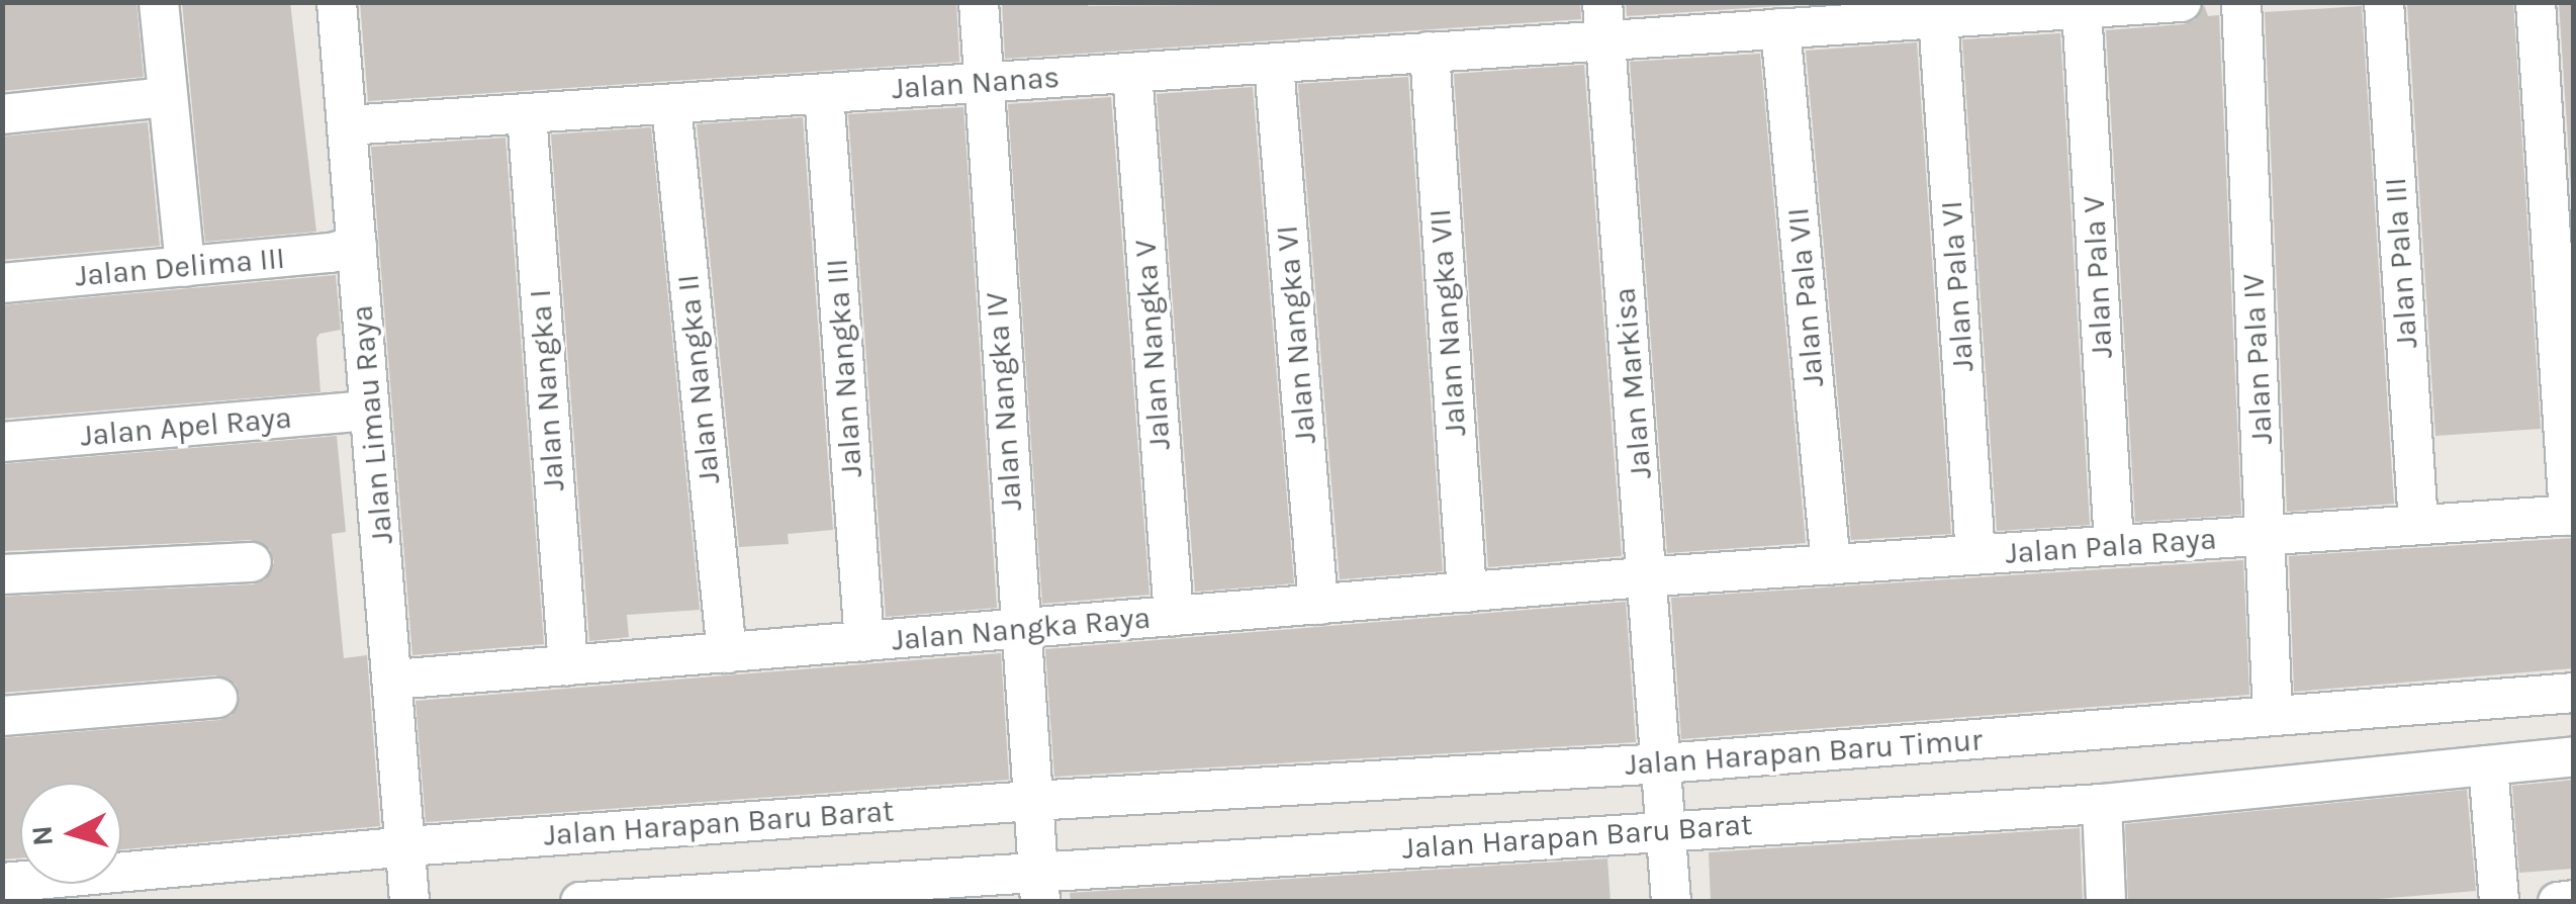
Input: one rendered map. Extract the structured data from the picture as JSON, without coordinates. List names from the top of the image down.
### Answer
{
  "streets": {
    "street": [
      "Jalan Nanas",
      "Jalan Pala III",
      "Jalan Delima III",
      "Jalan Pala V",
      "Jalan Pala VI",
      "Jalan Pala VII",
      "Jalan Nangka VII",
      "Jalan Nangka VI",
      "Jalan Nangka V",
      "Jalan Pala IV",
      "Jalan Nangka III",
      "Jalan Nangka II",
      "Jalan Markisa",
      "Jalan Nangka I",
      "Jalan Nangka IV",
      "Jalan Limau Raya",
      "Jalan Apel Raya",
      "Jalan Pala Raya",
      "Jalan Nangka Raya",
      "Jalan Harapan Baru Timur",
      "Jalan Harapan Baru Barat"
    ]
  },
  "crossings": [
    ["Jalan Nanas", "Jalan Pala V"],
    ["Jalan Nanas", "Jalan Pala VI"],
    ["Jalan Nanas", "Jalan Pala VII"],
    ["Jalan Nanas", "Jalan Nangka VII"],
    ["Jalan Nanas", "Jalan Nangka VI"],
    ["Jalan Nanas", "Jalan Nangka V"],
    ["Jalan Nanas", "Jalan Nangka III"],
    ["Jalan Nanas", "Jalan Nangka II"],
    ["Jalan Nanas", "Jalan Markisa"],
    ["Jalan Nanas", "Jalan Nangka I"],
    ["Jalan Nanas", "Jalan Nangka IV"],
    ["Jalan Nanas", "Jalan Limau Raya"],
    ["Jalan Pala III", "Jalan Pala Raya"],
    ["Jalan Delima III", "Jalan Limau Raya"],
    ["Jalan Pala V", "Jalan Pala Raya"],
    ["Jalan Pala VI", "Jalan Pala Raya"],
    ["Jalan Pala VII", "Jalan Pala Raya"],
    ["Jalan Nangka VII", "Jalan Nangka Raya"],
    ["Jalan Nangka VI", "Jalan Nangka Raya"],
    ["Jalan Nangka V", "Jalan Nangka Raya"],
    ["Jalan Pala IV", "Jalan Pala Raya"],
    ["Jalan Pala IV", "Jalan Harapan Baru Timur"],
    ["Jalan Nangka III", "Jalan Nangka Raya"],
    ["Jalan Nangka II", "Jalan Nangka Raya"],
    ["Jalan Markisa", "Jalan Pala Raya"],
    ["Jalan Markisa", "Jalan Nangka Raya"],
    ["Jalan Markisa", "Jalan Harapan Baru Timur"],
    ["Jalan Markisa", "Jalan Harapan Baru Barat"],
    ["Jalan Nangka I", "Jalan Nangka Raya"],
    ["Jalan Nangka IV", "Jalan Nangka Raya"],
    ["Jalan Nangka IV", "Jalan Harapan Baru Timur"],
    ["Jalan Nangka IV", "Jalan Harapan Baru Barat"],
    ["Jalan Limau Raya", "Jalan Apel Raya"],
    ["Jalan Limau Raya", "Jalan Nangka Raya"],
    ["Jalan Limau Raya", "Jalan Harapan Baru Barat"],
    ["Jalan Pala Raya", "Jalan Nangka Raya"],
    ["Jalan Harapan Baru Timur", "Jalan Harapan Baru Barat"]
  ],
  "north": "left"
}
